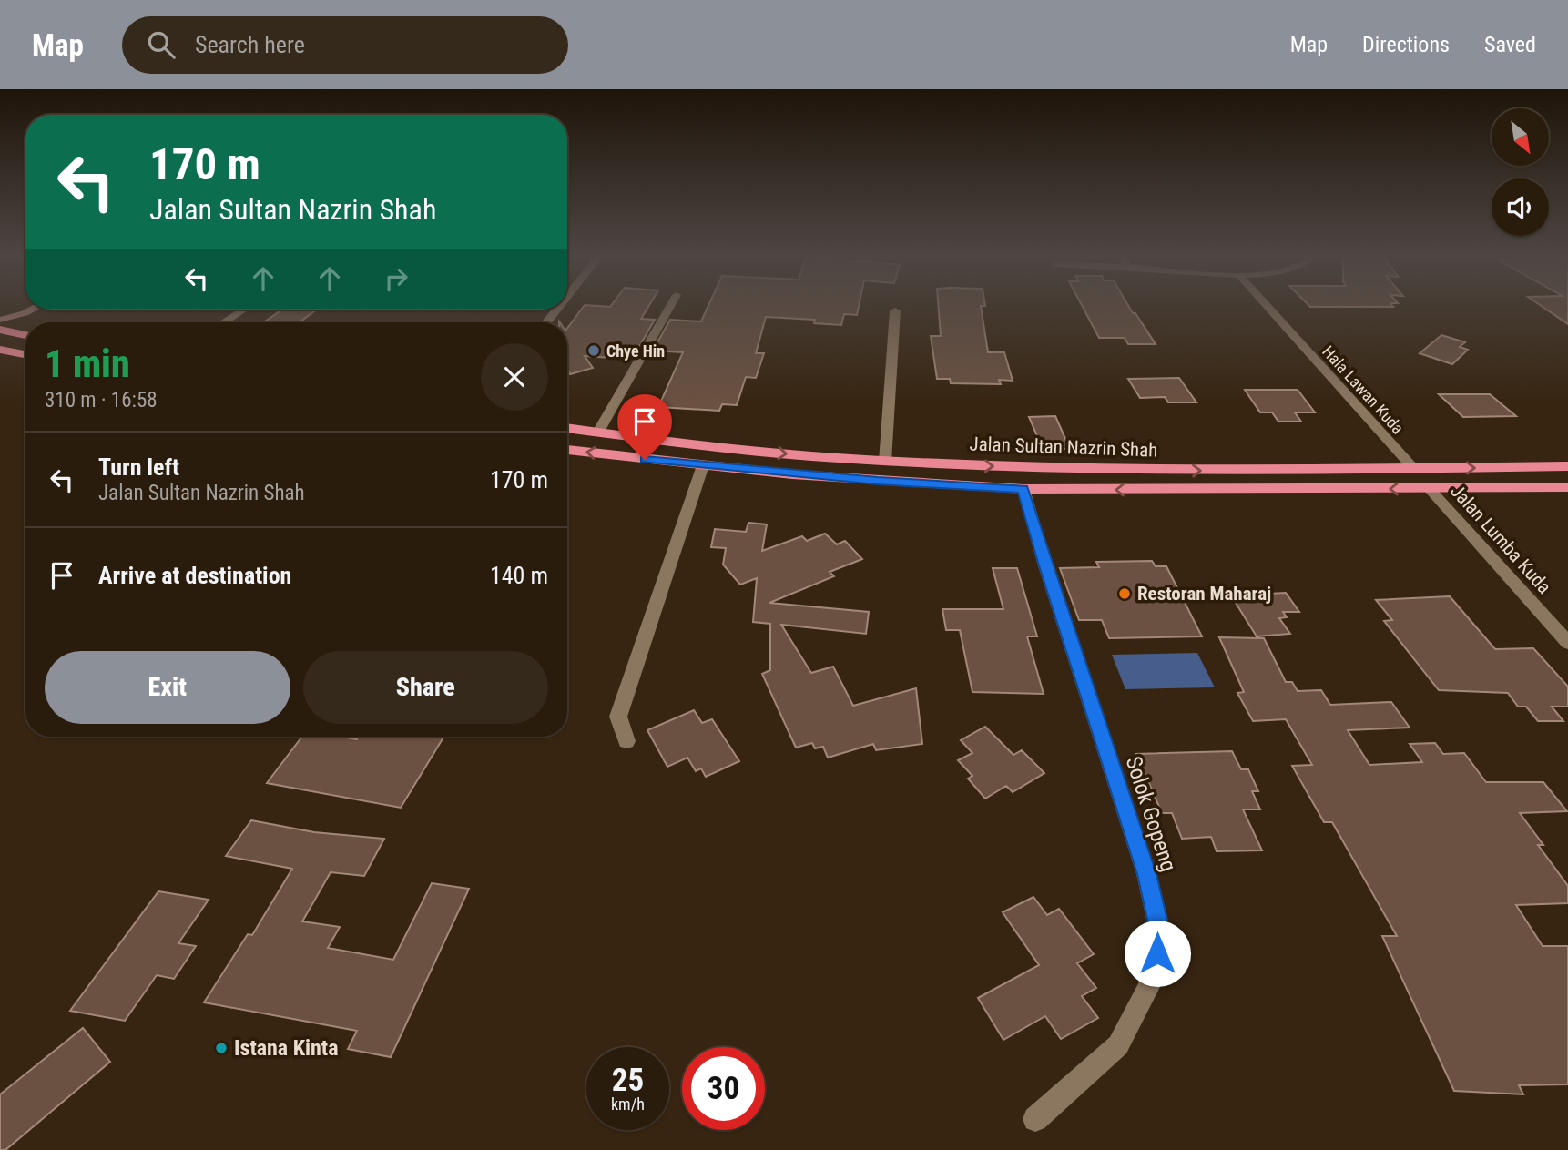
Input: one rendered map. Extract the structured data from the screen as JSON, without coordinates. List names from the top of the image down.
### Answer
{
  "streets": {
    "highway": ["Jalan Sultan Nazrin Shah"],
    "street": ["Hala Lawan Kuda", "Jalan Lumba Kuda", "Solok Gopeng"]
  },
  "crossings": [
    ["Hala Lawan Kuda", "Jalan Sultan Nazrin Shah"],
    ["Jalan Sultan Nazrin Shah", "Jalan Lumba Kuda"],
    ["Jalan Sultan Nazrin Shah", "Solok Gopeng"]
  ],
  "places": ["Chye Hin", "Restoran Maharaj", "Istana Kinta"],
  "north": "bottom right",
  "page": {
    "header": "Map",
    "search": "Search here",
    "nav": ["Map", "Directions", "Saved"],
    "turn": ["170 m", "Jalan Sultan Nazrin Shah"],
    "heading": ["1 min", "310 m · 16:58"],
    "list": [
      {
        "name": "Turn left",
        "note": "Jalan Sultan Nazrin Shah",
        "value": "170 m"
      },
      {
        "name": "Arrive at destination",
        "value": "140 m"
      }
    ],
    "buttons": ["Exit", "Share"],
    "speed": "25 km/h",
    "limit": "30"
  }
}
